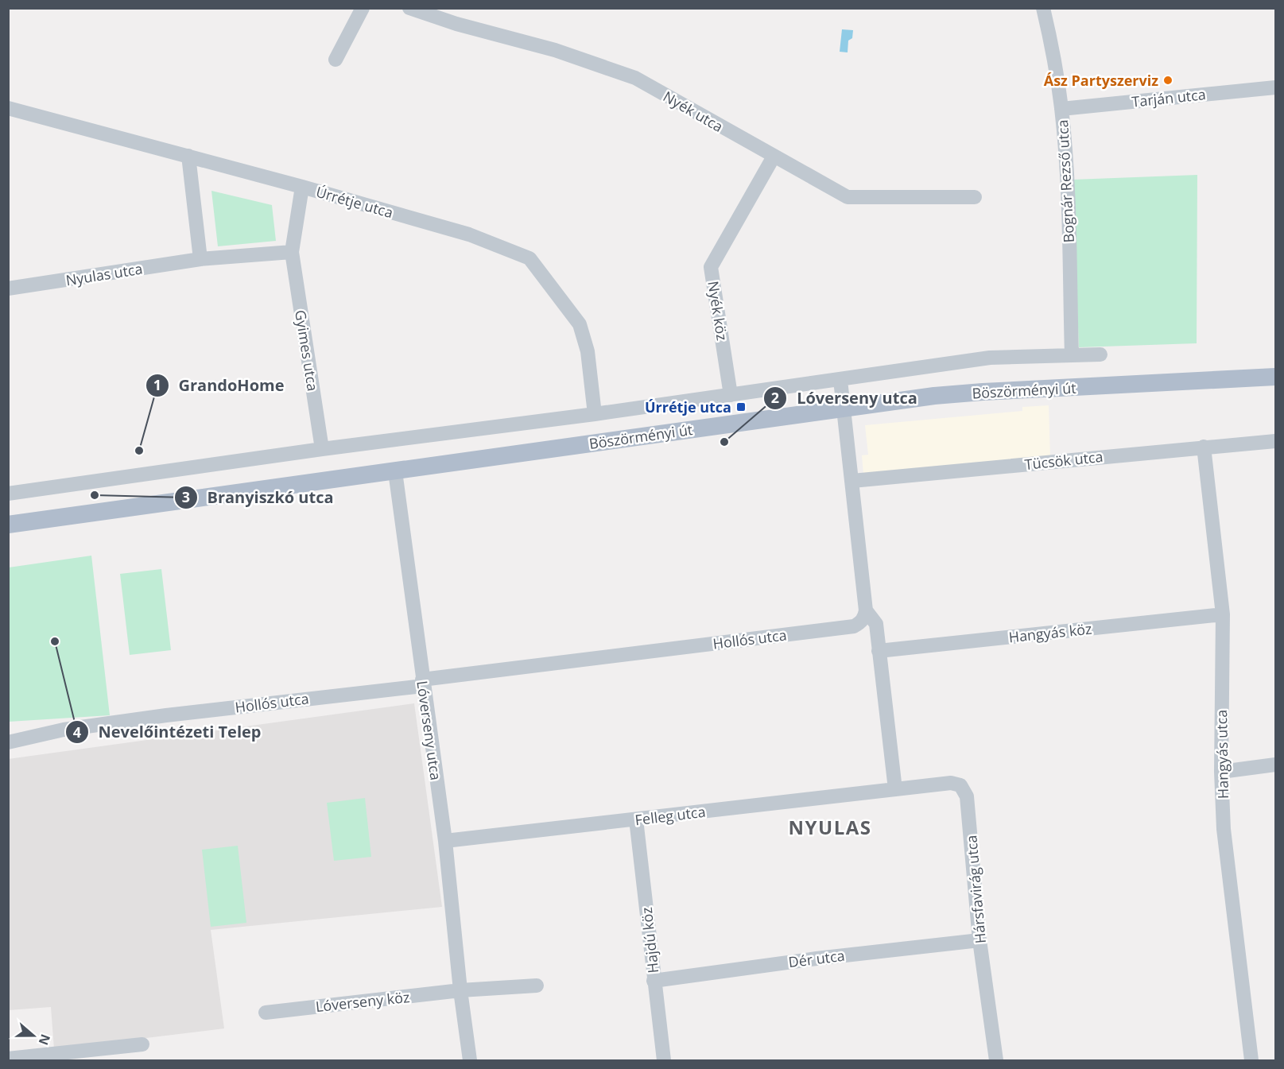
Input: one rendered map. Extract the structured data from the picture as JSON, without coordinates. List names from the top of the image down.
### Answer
{
  "streets": {
    "main road": ["Böszörményi út"],
    "street": [
      "Tarján utca",
      "Nyék utca",
      "Bognár Rezső utca",
      "Úrrétje utca",
      "Nyulas utca",
      "Nyék köz",
      "Gyimes utca",
      "Tücsök utca",
      "Hangyás köz",
      "Hollós utca",
      "Lóverseny utca",
      "Hangyás utca",
      "Felleg utca",
      "Hársfavirág utca",
      "Hajdú köz",
      "Dér utca",
      "Lóverseny köz"
    ]
  },
  "crossings": [
    ["Tarján utca", "Bognár Rezső utca"],
    ["Nyék utca", "Nyék köz"],
    ["Úrrétje utca", "Gyimes utca"],
    ["Nyulas utca", "Gyimes utca"],
    ["Böszörményi út", "Lóverseny utca"],
    ["Tücsök utca", "Hangyás utca"],
    ["Hangyás köz", "Hangyás utca"],
    ["Hollós utca", "Lóverseny utca"],
    ["Lóverseny utca", "Felleg utca"],
    ["Lóverseny utca", "Lóverseny köz"],
    ["Felleg utca", "Hársfavirág utca"],
    ["Felleg utca", "Hajdú köz"],
    ["Hársfavirág utca", "Dér utca"],
    ["Hajdú köz", "Dér utca"]
  ],
  "districts": ["NYULAS"],
  "places": {
    "other": [
      "Ász Partyszerviz",
      "Lóverseny utca",
      "GrandoHome",
      "Branyiszkó utca",
      "Nevelőintézeti Telep"
    ],
    "transit": ["Úrrétje utca"]
  },
  "north": "right"
}
